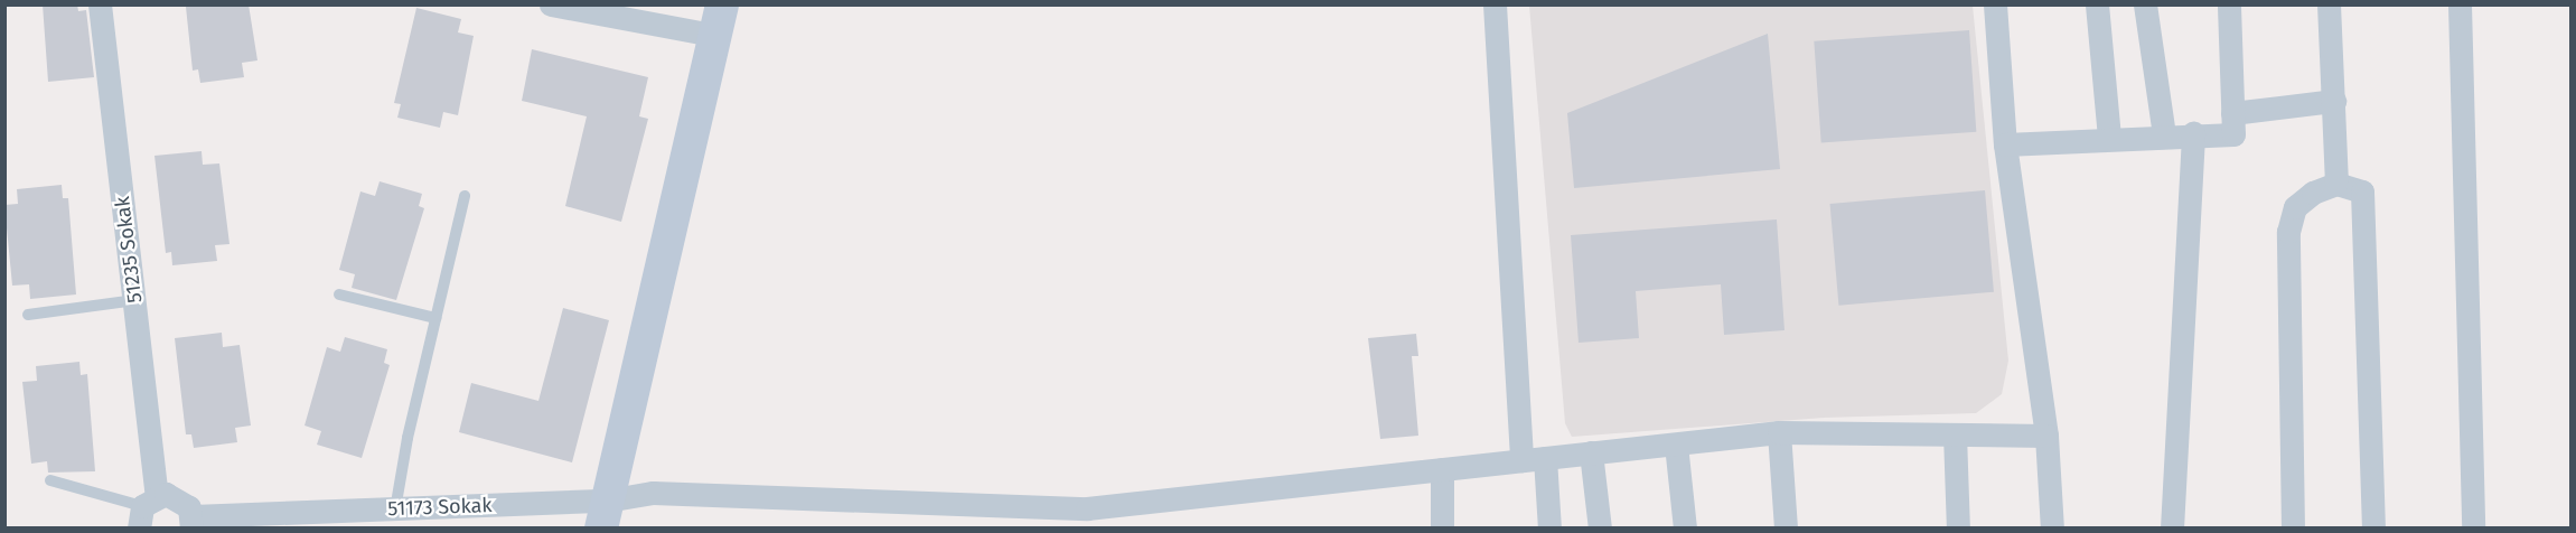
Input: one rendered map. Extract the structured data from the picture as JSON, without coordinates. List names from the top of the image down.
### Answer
{
  "streets": {
    "street": ["51235 Sokak", "51173 Sokak"]
  }
}
